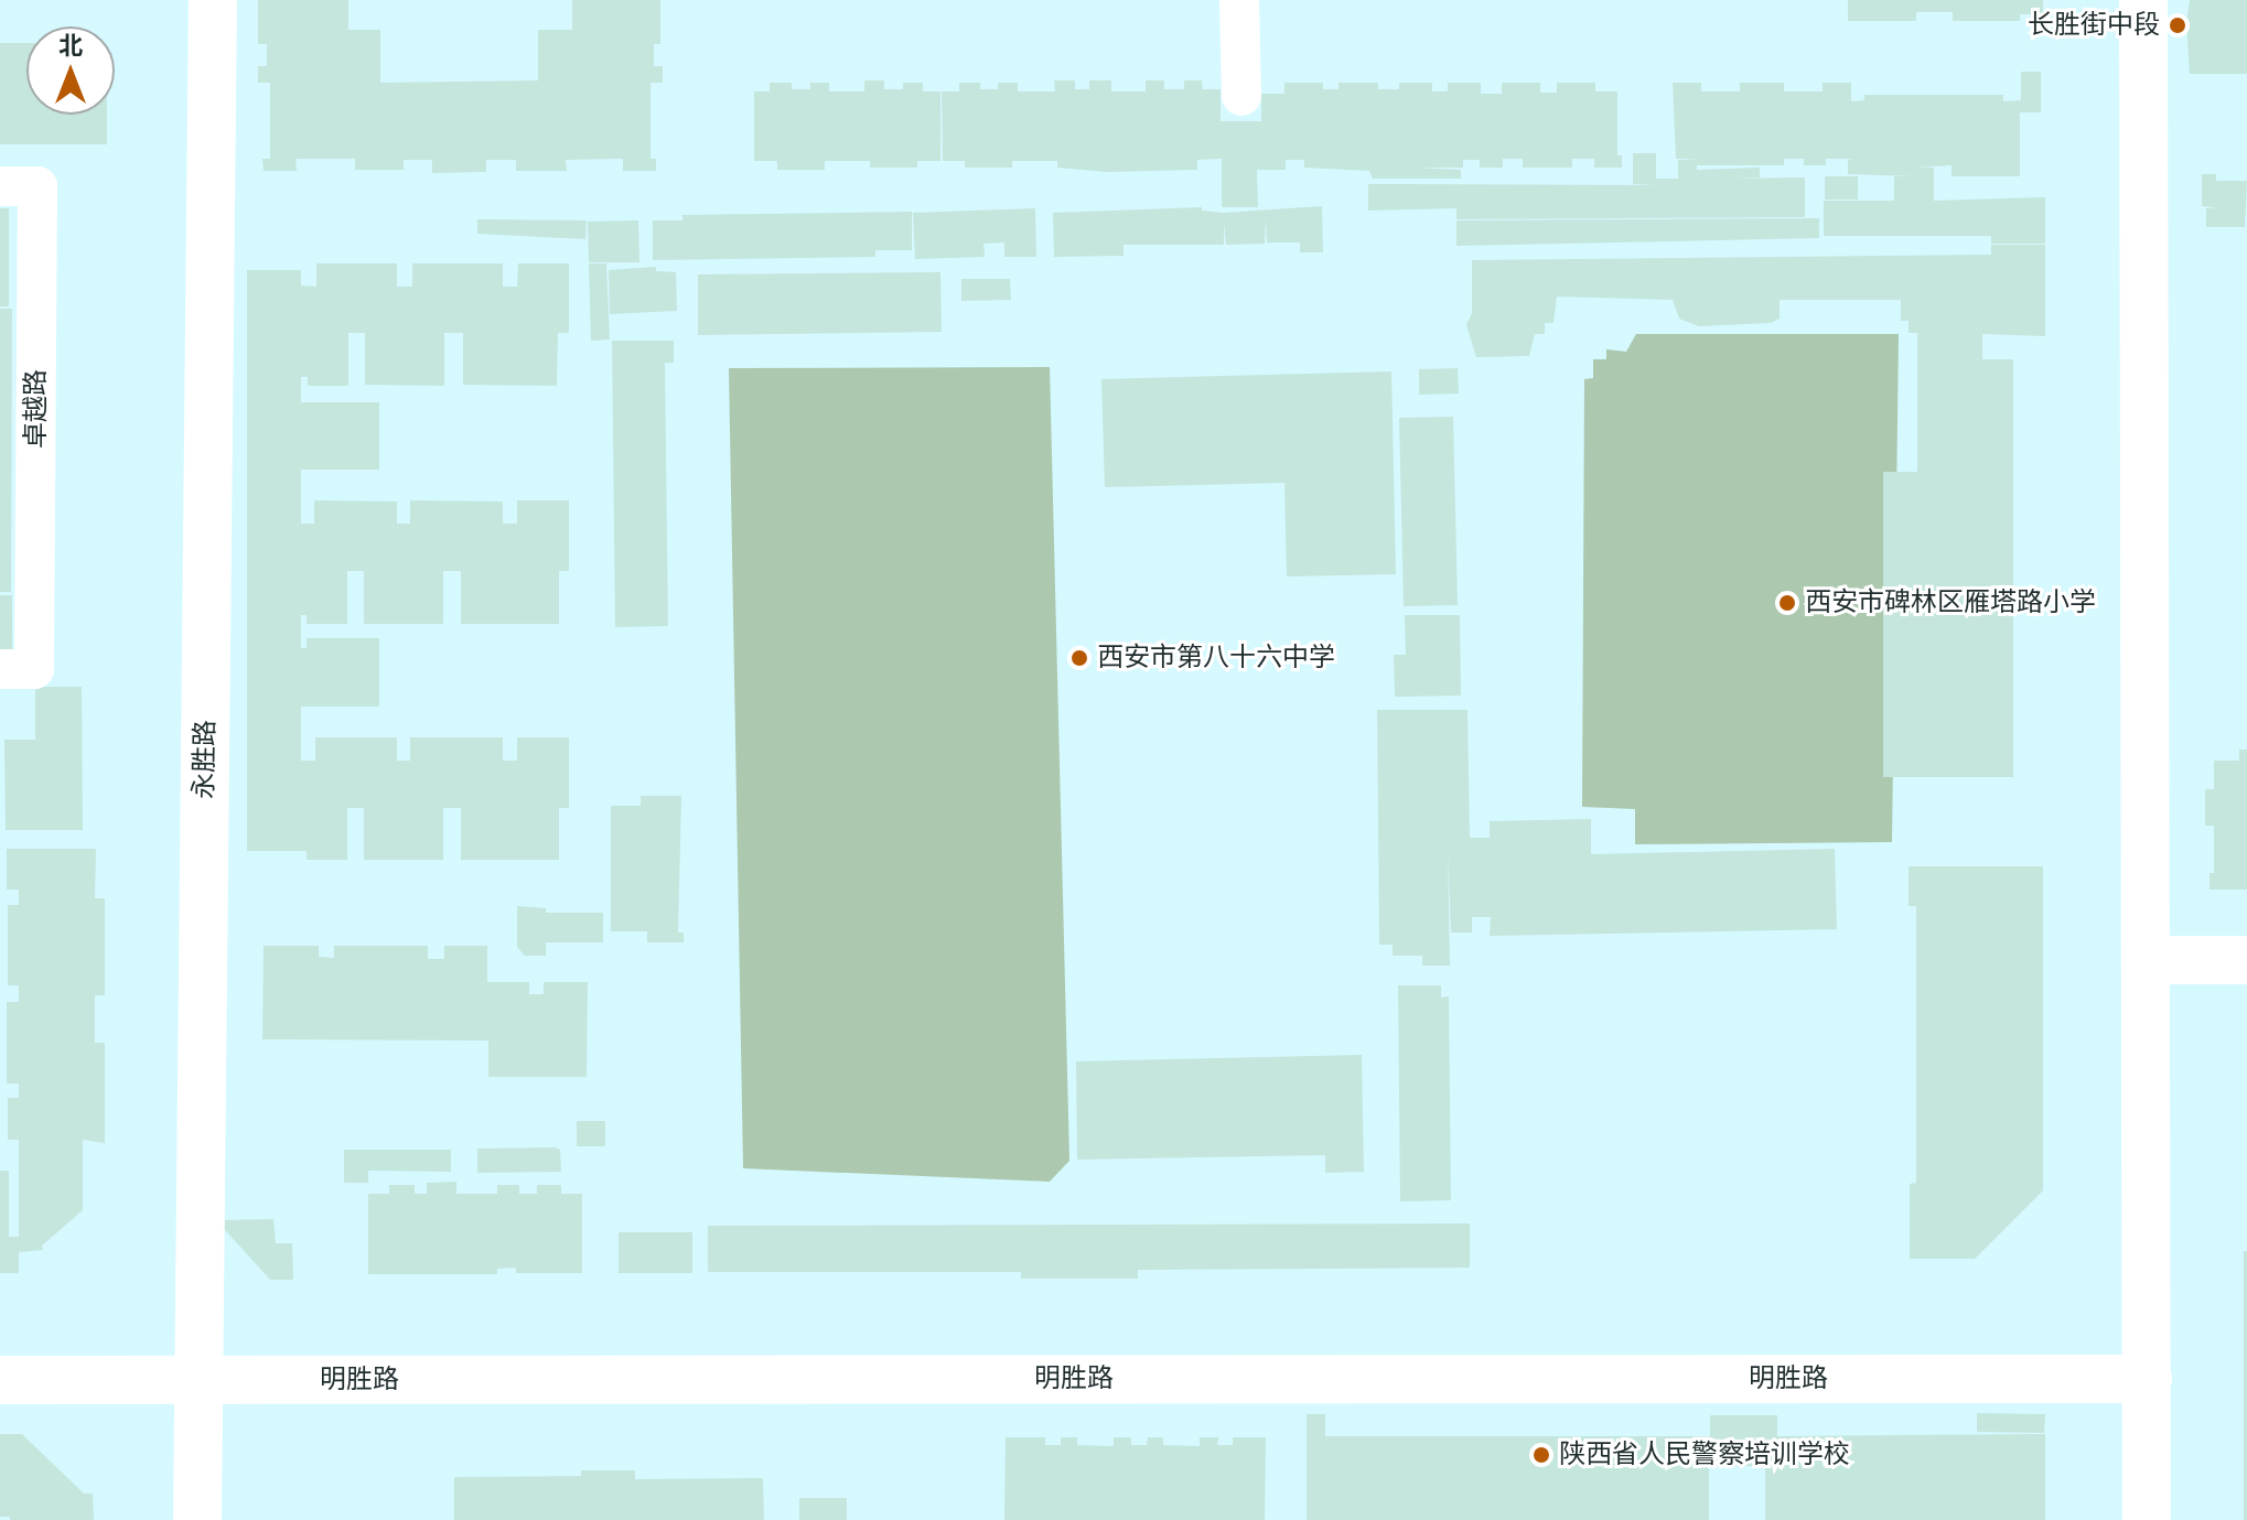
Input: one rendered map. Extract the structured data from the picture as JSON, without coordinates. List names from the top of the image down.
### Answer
{
  "streets": {
    "street": ["卓越路", "永胜路", "明胜路"]
  },
  "crossings": [
    ["永胜路", "明胜路"]
  ],
  "places": [
    "长胜街中段",
    "西安市碑林区雁塔路小学",
    "西安市第八十六中学",
    "陕西省人民警察培训学校"
  ],
  "north": "top"
}
